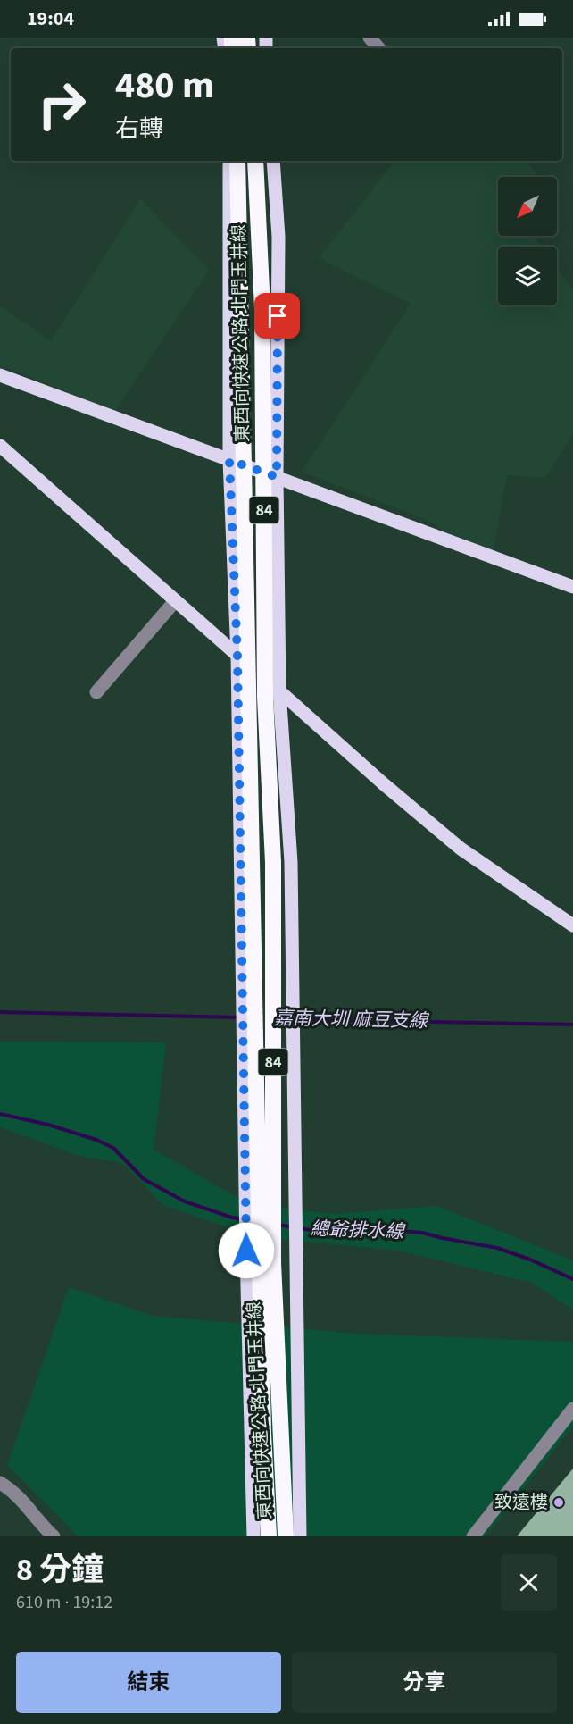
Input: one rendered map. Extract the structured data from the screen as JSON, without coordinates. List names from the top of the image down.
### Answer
{
  "streets": {
    "highway": ["東西向快速公路 北門玉井線", "84"]
  },
  "water": ["嘉南大圳 麻豆支線", "總爺排水線"],
  "places": ["致遠樓"],
  "north": "bottom left",
  "page": {
    "status": "19:04",
    "turn": ["480 m", "右轉"],
    "heading": ["8 分鐘", "610 m · 19:12"],
    "buttons": ["結束", "分享"]
  }
}
